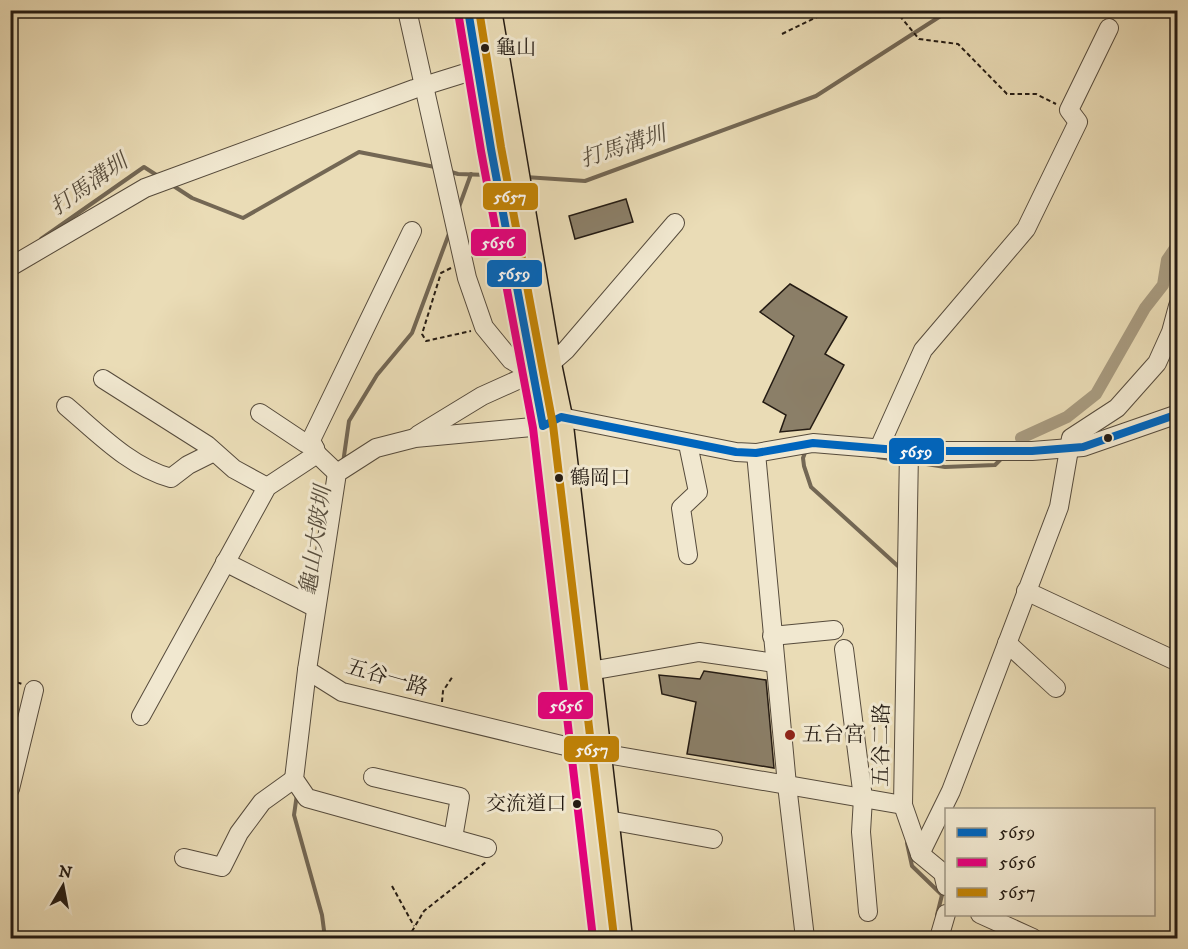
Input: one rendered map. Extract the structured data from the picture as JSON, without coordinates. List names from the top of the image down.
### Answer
{
  "streets": {
    "street": ["五谷一路", "五谷二路"]
  },
  "crossings": [
    ["五谷一路", "五谷二路"]
  ],
  "water": ["打馬溝圳", "龜山大陂圳"],
  "places": [
    "龜山",
    "鶴岡口",
    "五台宮",
    "交流道口"
  ],
  "lines": ["transit line 5659", "transit line 5657", "transit line 5656"],
  "legend": ["5659", "5656", "5657"],
  "north": "top"
}
